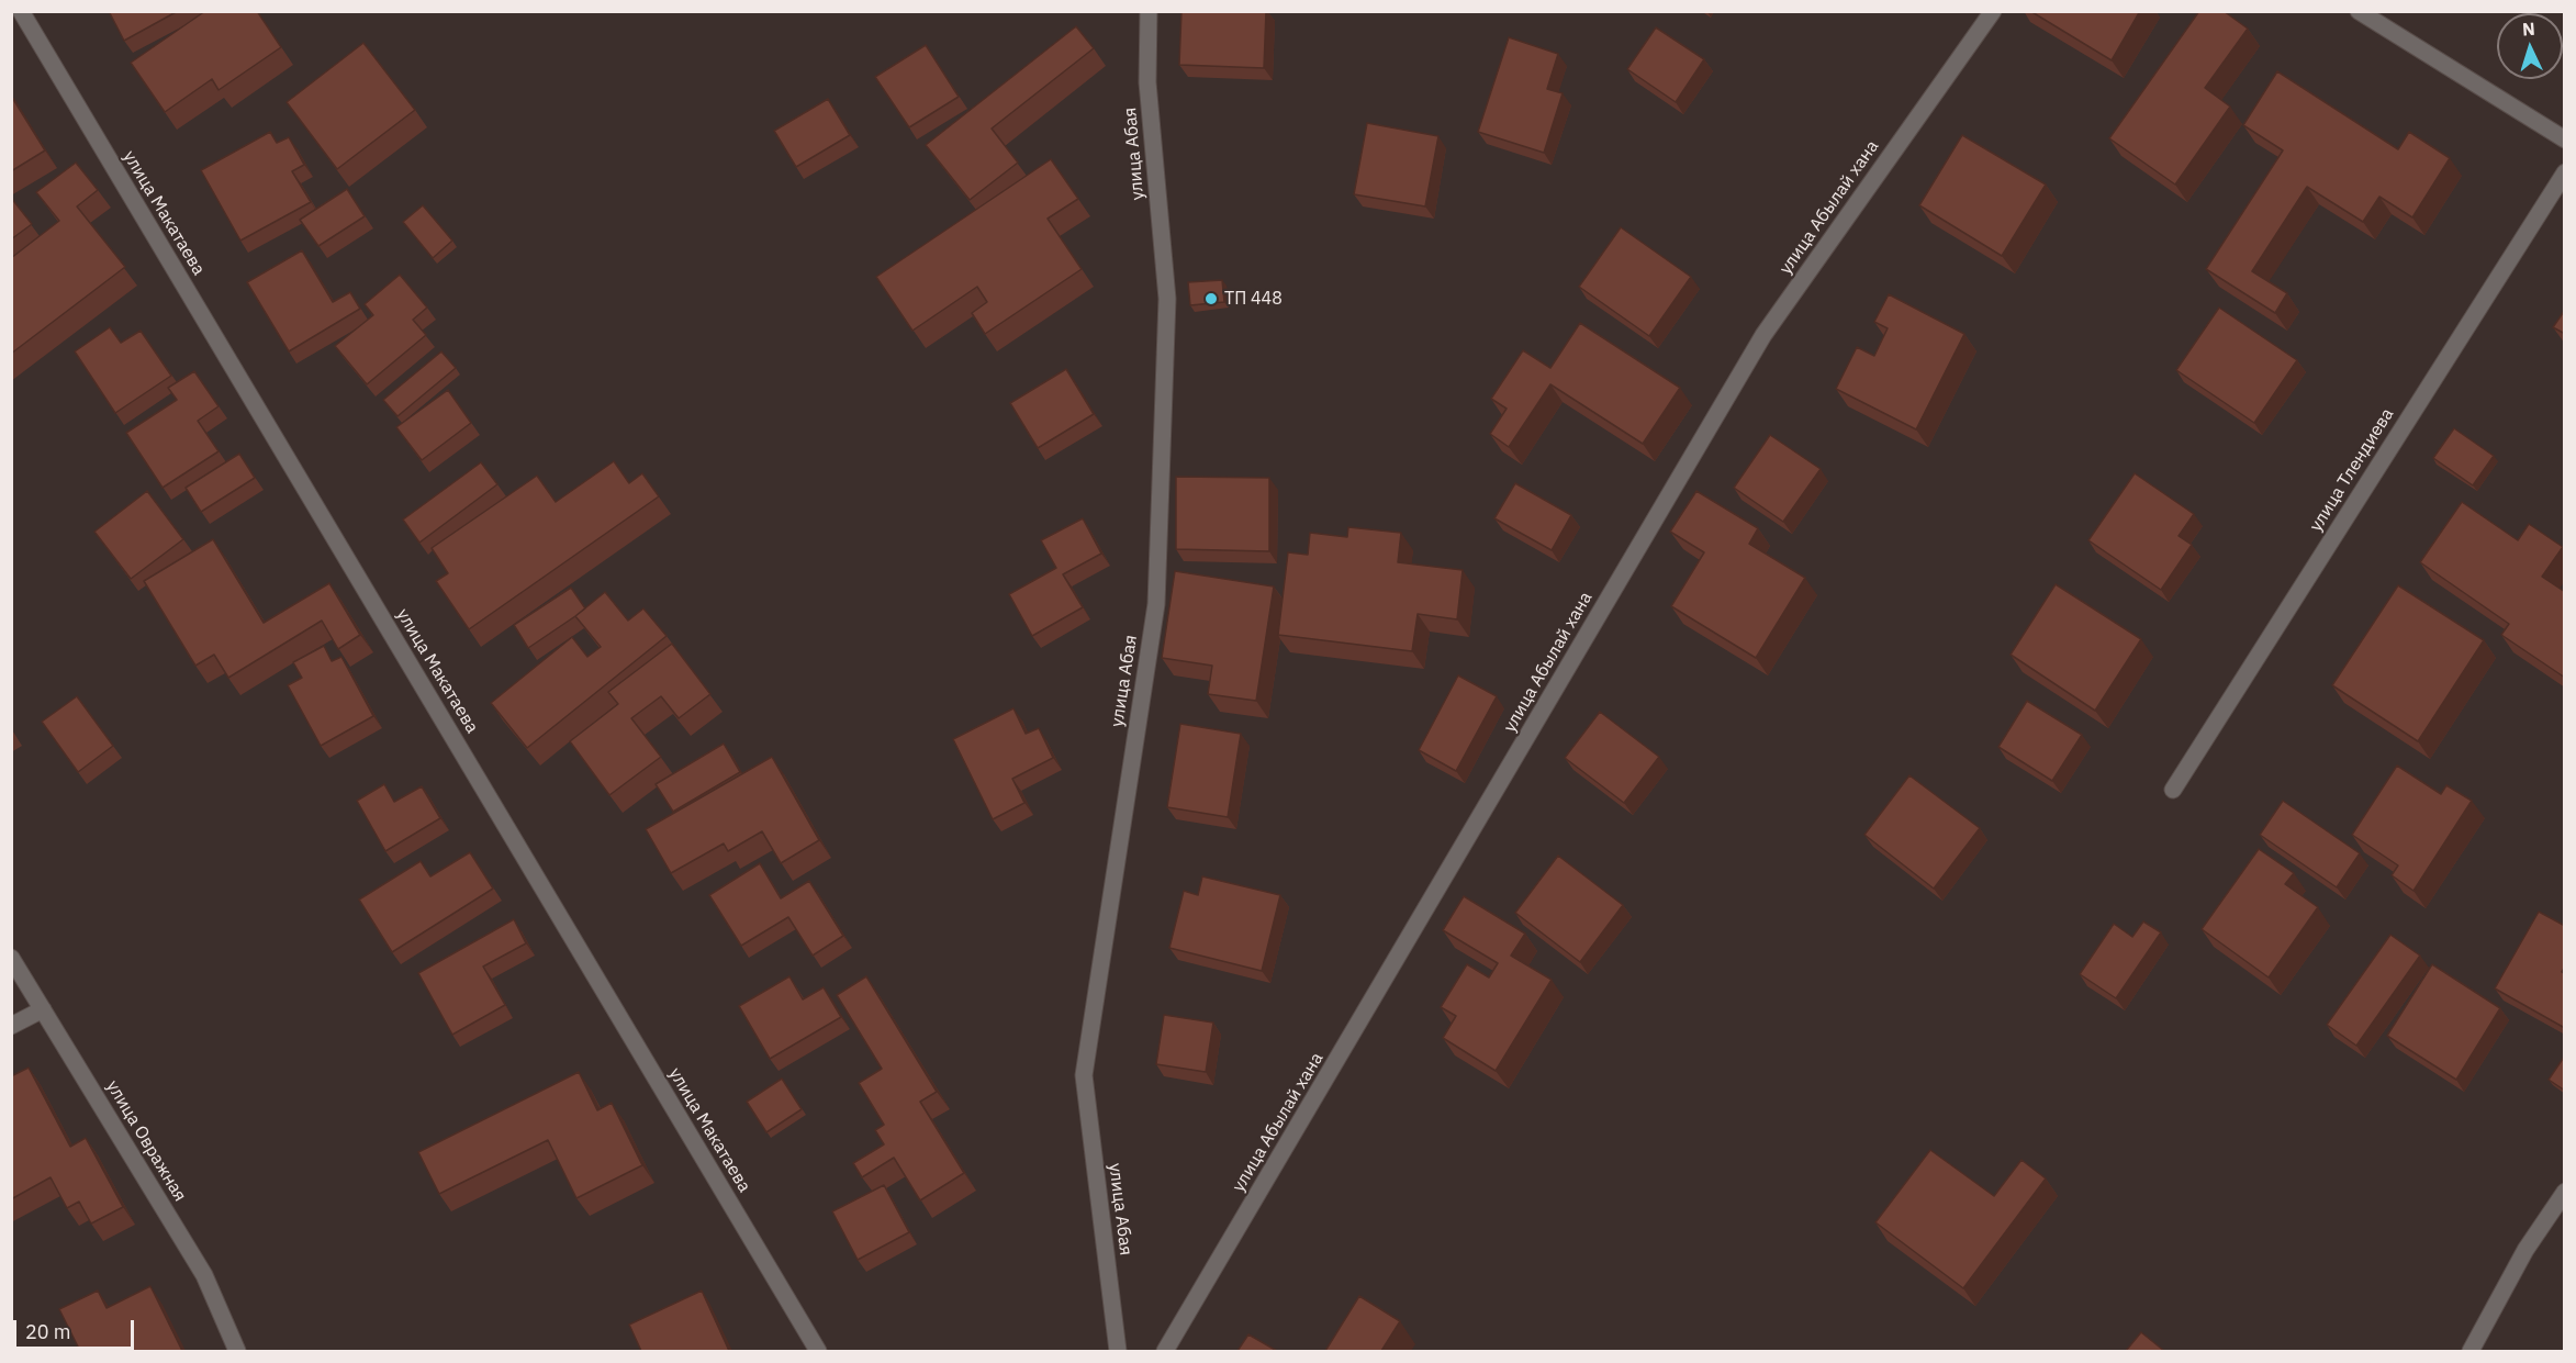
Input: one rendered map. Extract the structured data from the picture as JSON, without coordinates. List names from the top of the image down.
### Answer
{
  "streets": {
    "street": [
      "улица Абая",
      "улица Абылай хана",
      "улица Макатаева",
      "улица Тлендиева",
      "улица Овражная"
    ]
  },
  "places": ["ТП 448"],
  "scale_bar": "20 m",
  "north": "top"
}
